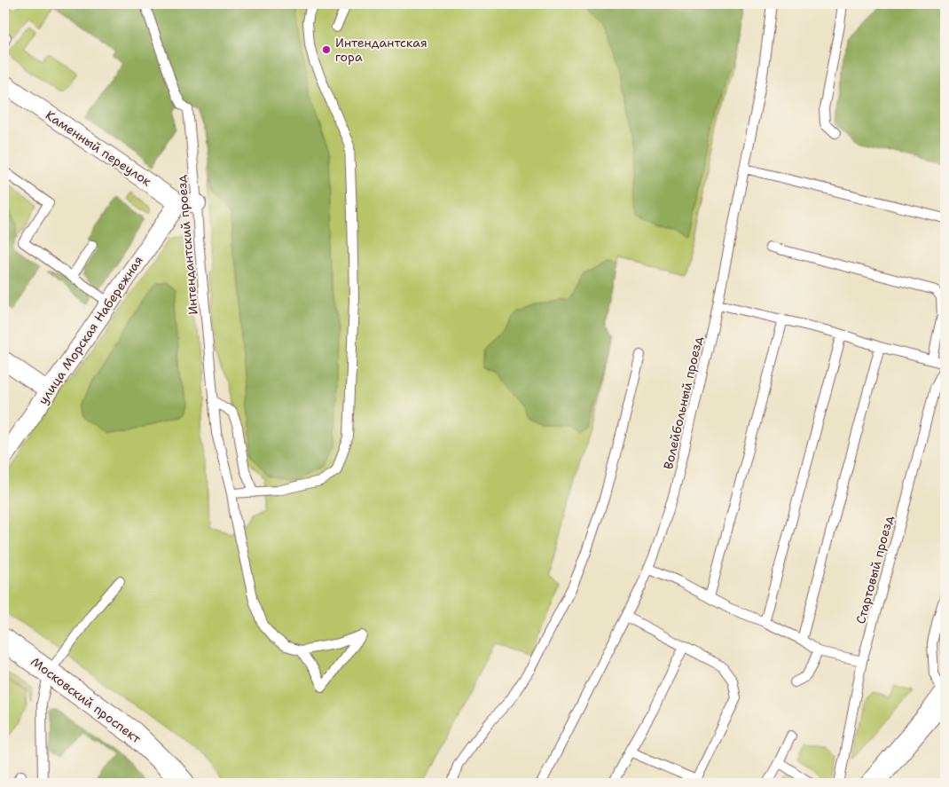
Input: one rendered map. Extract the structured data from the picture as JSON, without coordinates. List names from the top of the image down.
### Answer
{
  "streets": {
    "street": ["Каменный переулок", "улица Морская Набережная", "Московский проспект"],
    "lane": ["Интендантский проезд", "Волейбольный проезд", "Стартовый проезд"]
  },
  "crossings": [
    ["Каменный переулок", "улица Морская Набережная"]
  ],
  "places": ["Интендантская гора"]
}
